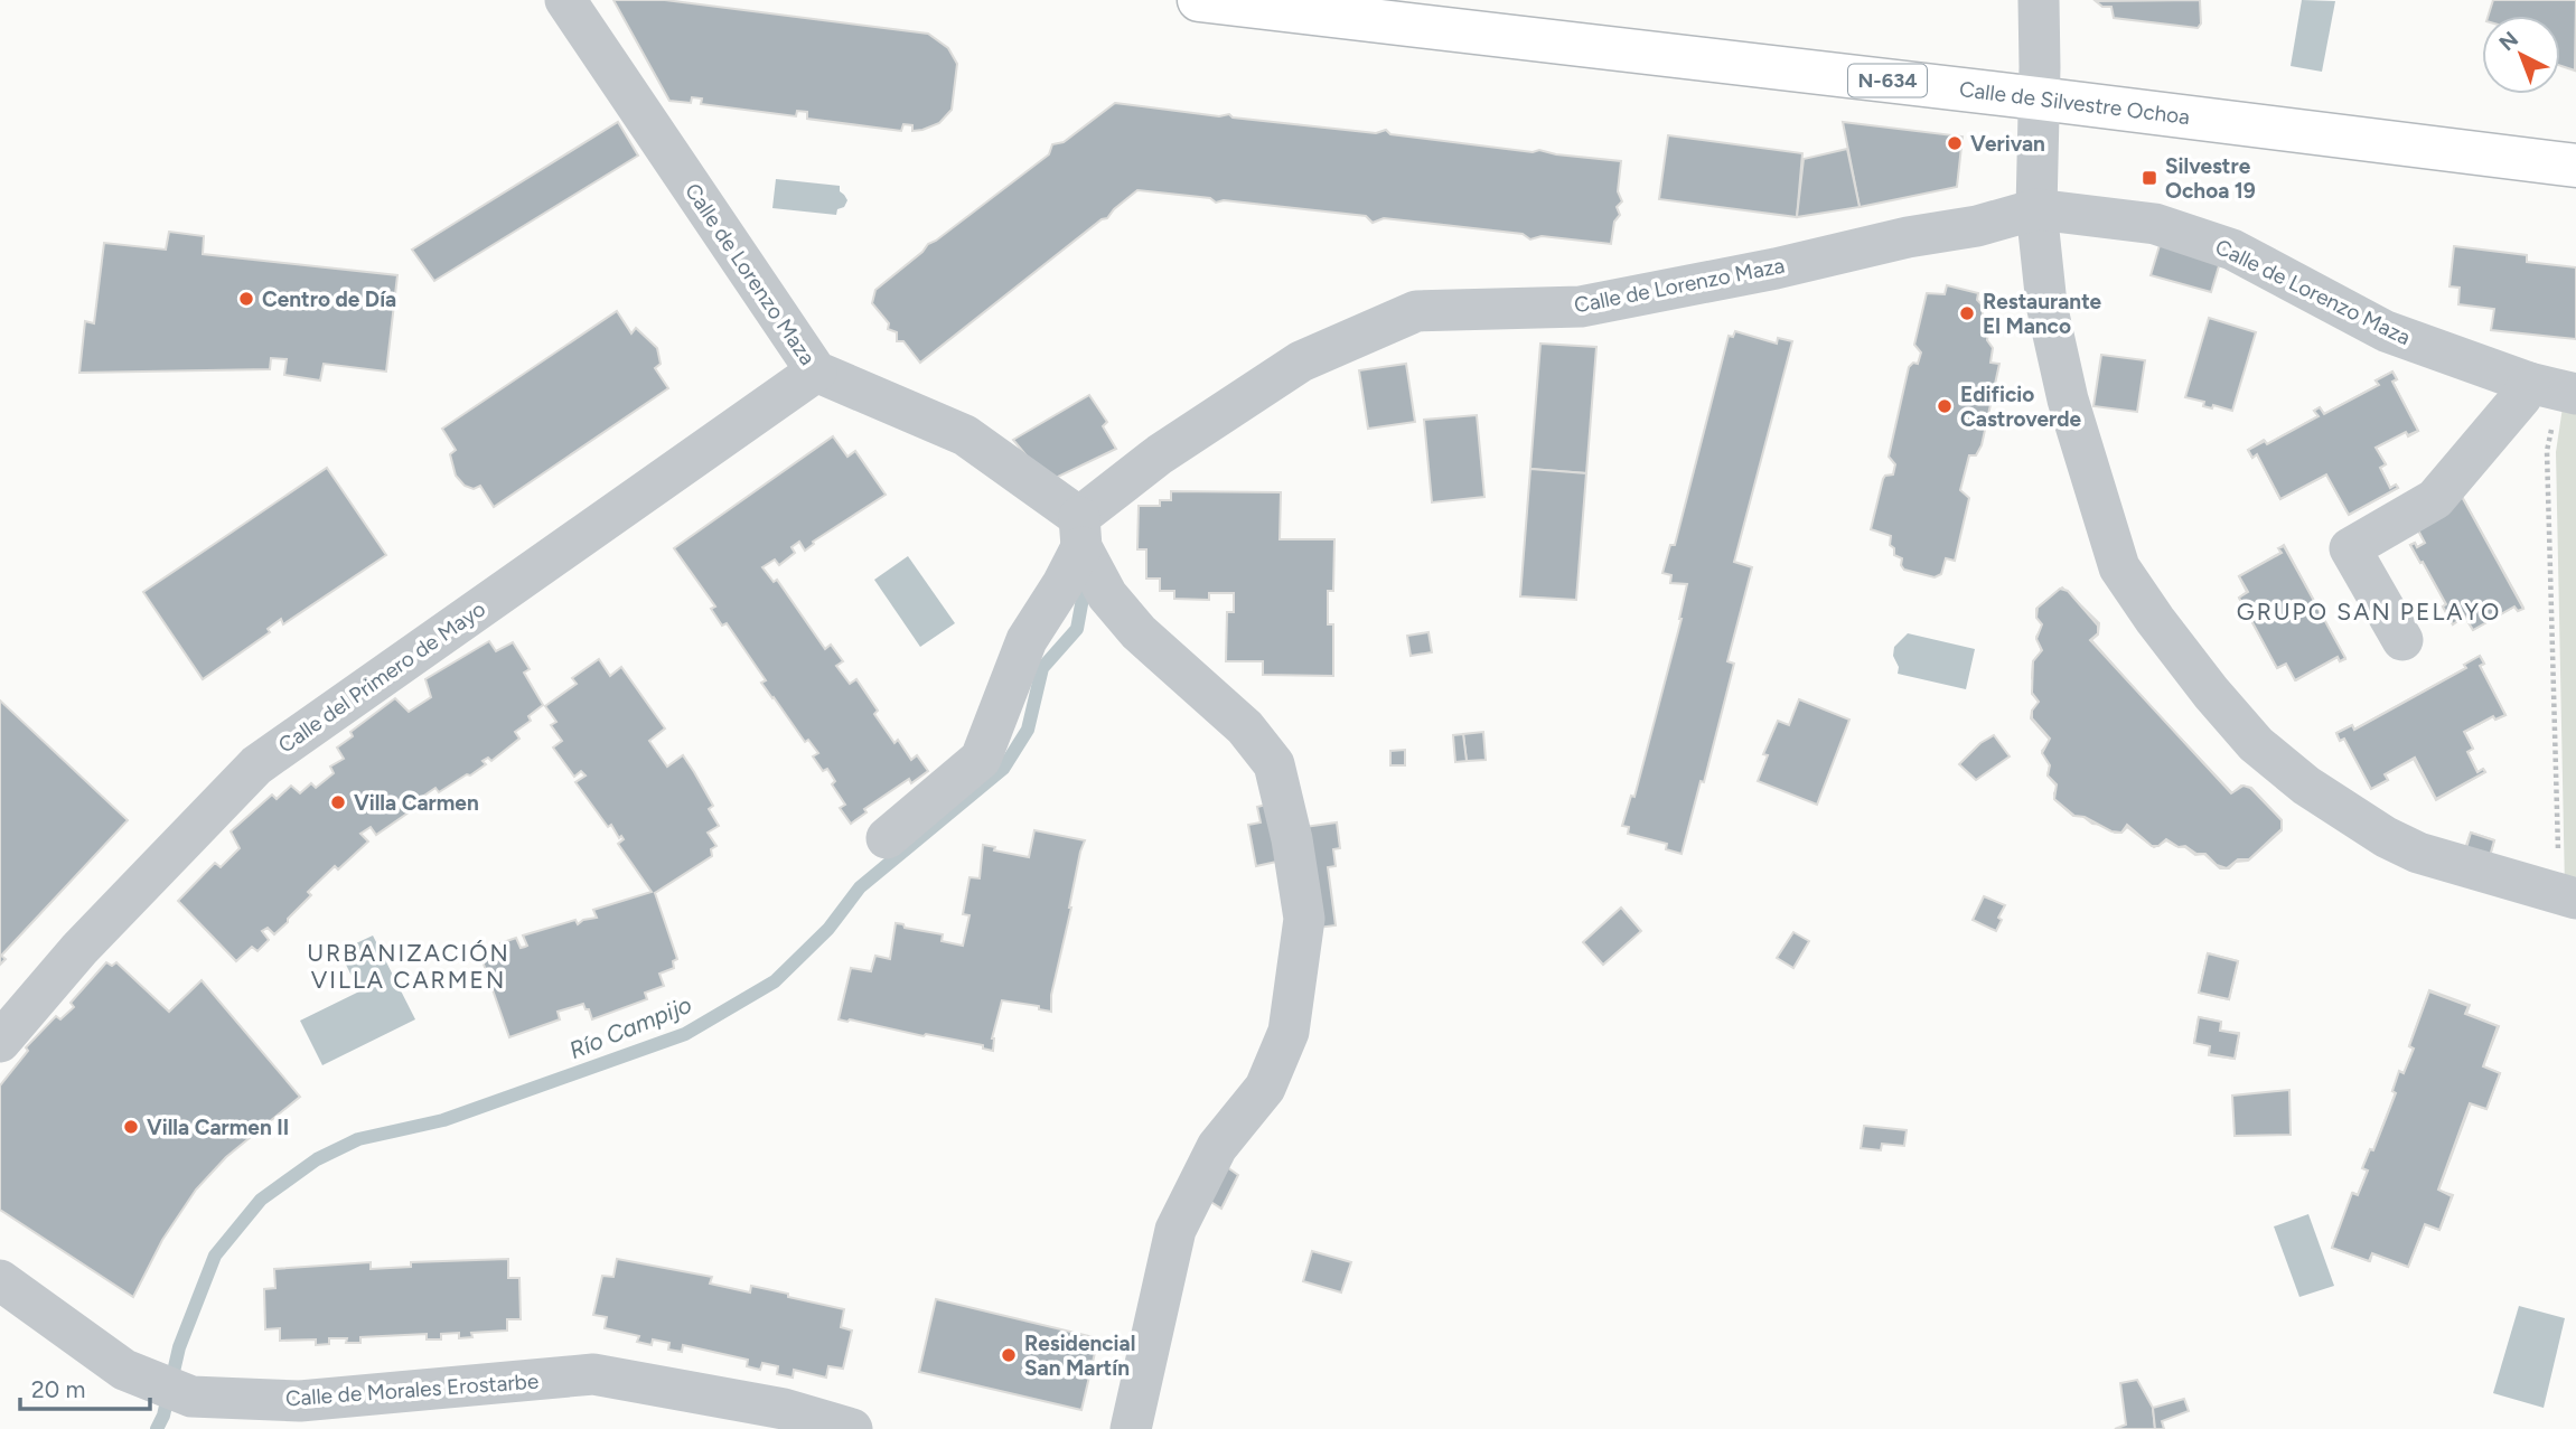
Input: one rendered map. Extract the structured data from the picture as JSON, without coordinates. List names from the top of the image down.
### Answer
{
  "streets": {
    "highway": ["N-634", "Calle de Silvestre Ochoa"],
    "street": ["Calle de Lorenzo Maza", "Calle del Primero de Mayo", "Calle de Morales Erostarbe"]
  },
  "crossings": [
    ["Calle de Lorenzo Maza", "Calle del Primero de Mayo"]
  ],
  "districts": ["GRUPO SAN PELAYO", "URBANIZACIÓN VILLA CARMEN"],
  "water": ["Río Campijo"],
  "places": {
    "other": [
      "Verivan",
      "Centro de Día",
      "Restaurante El Manco",
      "Edificio Castroverde",
      "Villa Carmen",
      "Villa Carmen II",
      "Residencial San Martín"
    ],
    "transit": ["Silvestre Ochoa 19"]
  },
  "scale_bar": "20 m",
  "north": "top left"
}
